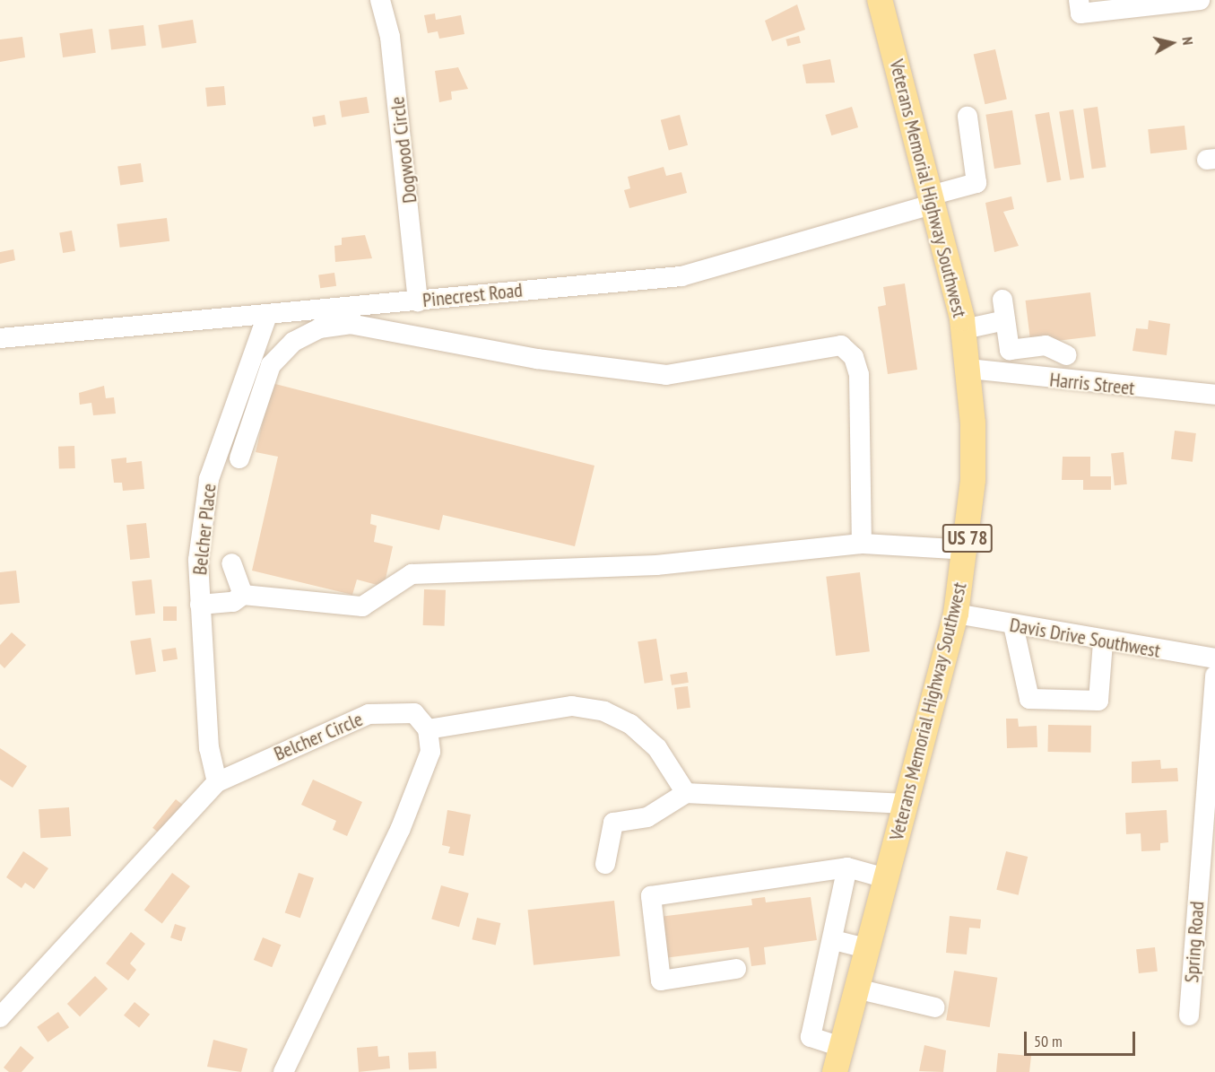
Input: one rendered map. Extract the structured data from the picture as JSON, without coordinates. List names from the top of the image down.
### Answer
{
  "streets": {
    "main road": ["Veterans Memorial Highway Southwest", "US 78"],
    "street": [
      "Dogwood Circle",
      "Pinecrest Road",
      "Harris Street",
      "Belcher Place",
      "Davis Drive Southwest",
      "Belcher Circle",
      "Spring Road"
    ]
  },
  "crossings": [
    ["Dogwood Circle", "Pinecrest Road"],
    ["Veterans Memorial Highway Southwest", "Pinecrest Road"],
    ["Veterans Memorial Highway Southwest", "Harris Street"],
    ["Veterans Memorial Highway Southwest", "Davis Drive Southwest"],
    ["Pinecrest Road", "Belcher Place"],
    ["Belcher Place", "Belcher Circle"]
  ],
  "scale_bar": "50 m",
  "north": "right"
}
